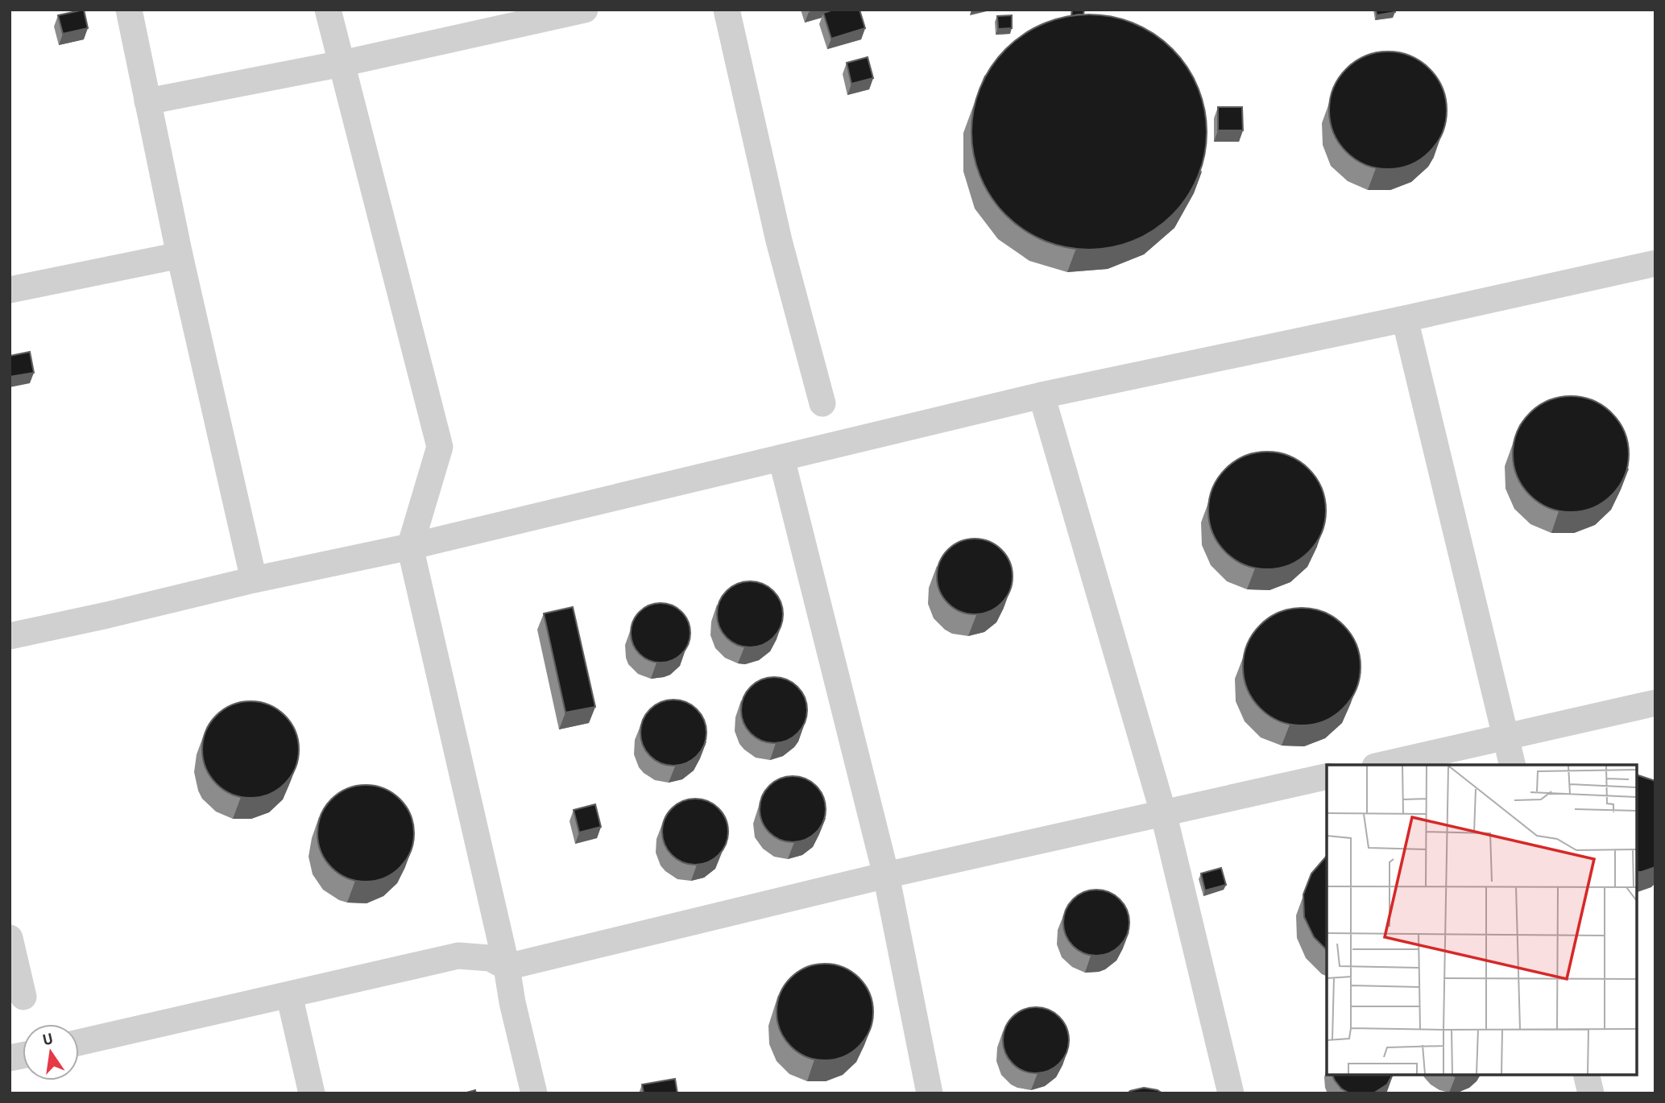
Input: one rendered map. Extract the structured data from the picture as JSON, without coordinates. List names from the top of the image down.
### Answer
{
  "north": "top"
}
